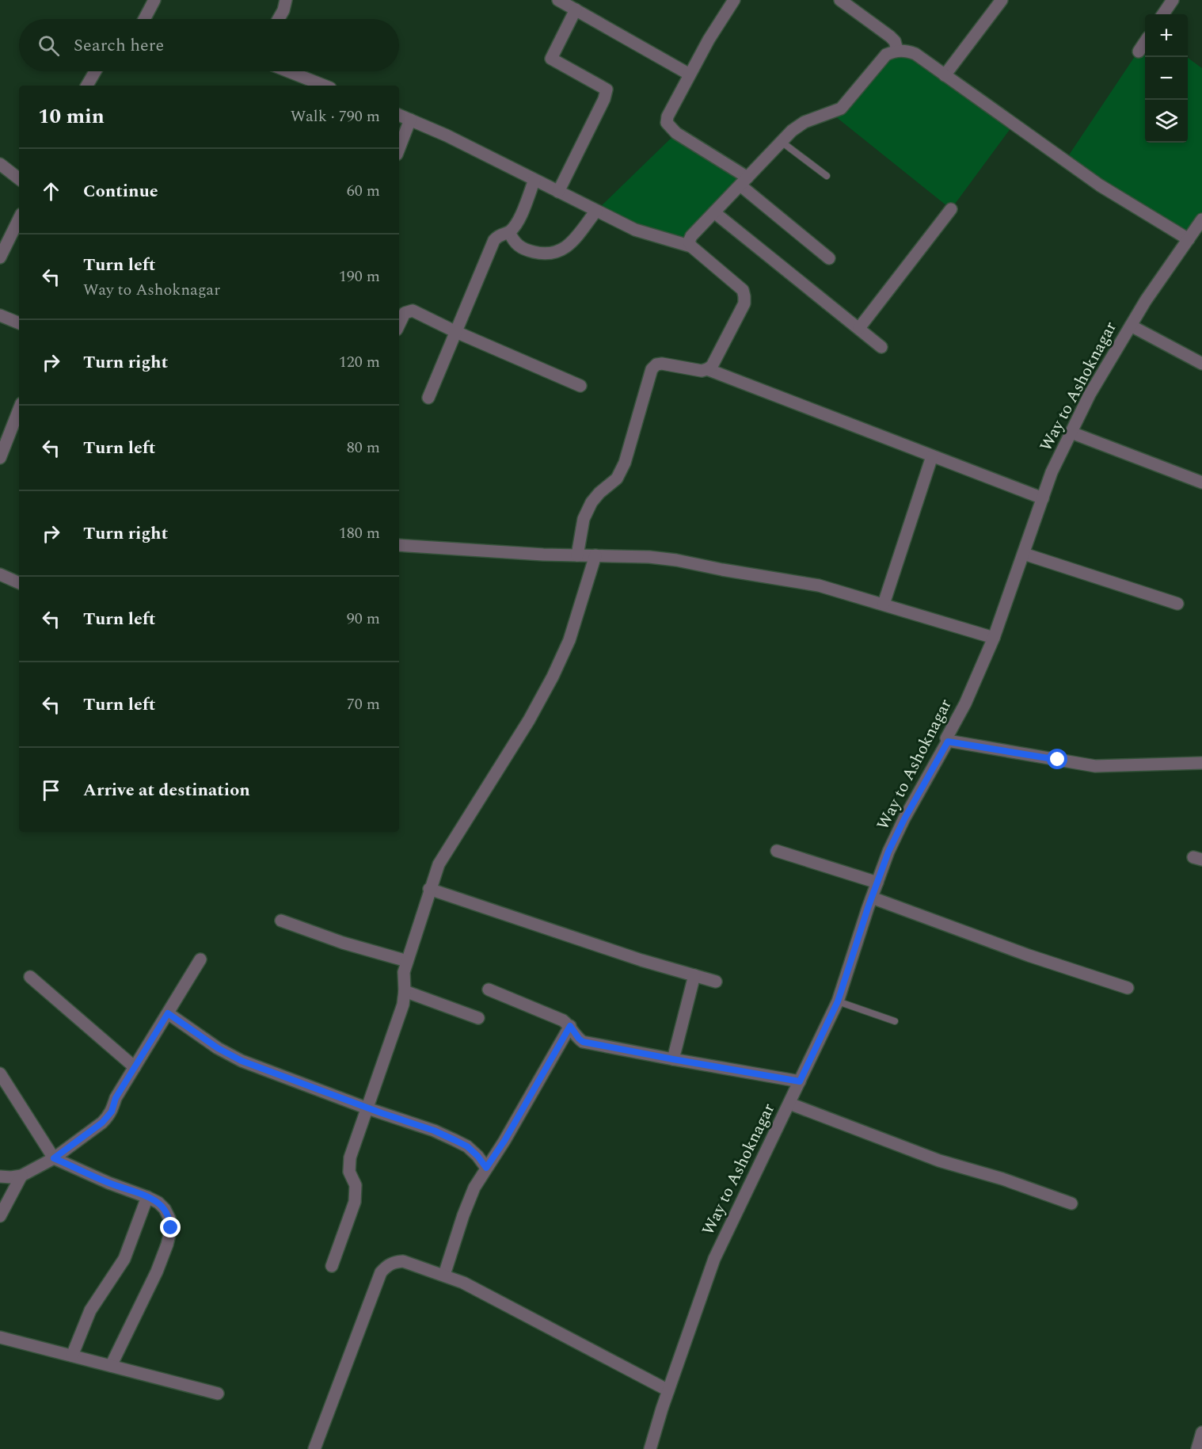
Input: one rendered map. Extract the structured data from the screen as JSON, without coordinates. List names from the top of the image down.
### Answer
{
  "streets": {
    "street": ["Way to Ashoknagar"]
  },
  "page": {
    "map_buttons": ["+", "−"],
    "search": "Search here",
    "heading": ["10 min", "Walk · 790 m"],
    "list": [
      ["Continue", "60 m"],
      ["Turn left", "Way to Ashoknagar", "190 m"],
      ["Turn right", "120 m"],
      ["Turn left", "80 m"],
      ["Turn right", "180 m"],
      ["Turn left", "90 m"],
      ["Turn left", "70 m"],
      "Arrive at destination"
    ]
  }
}
